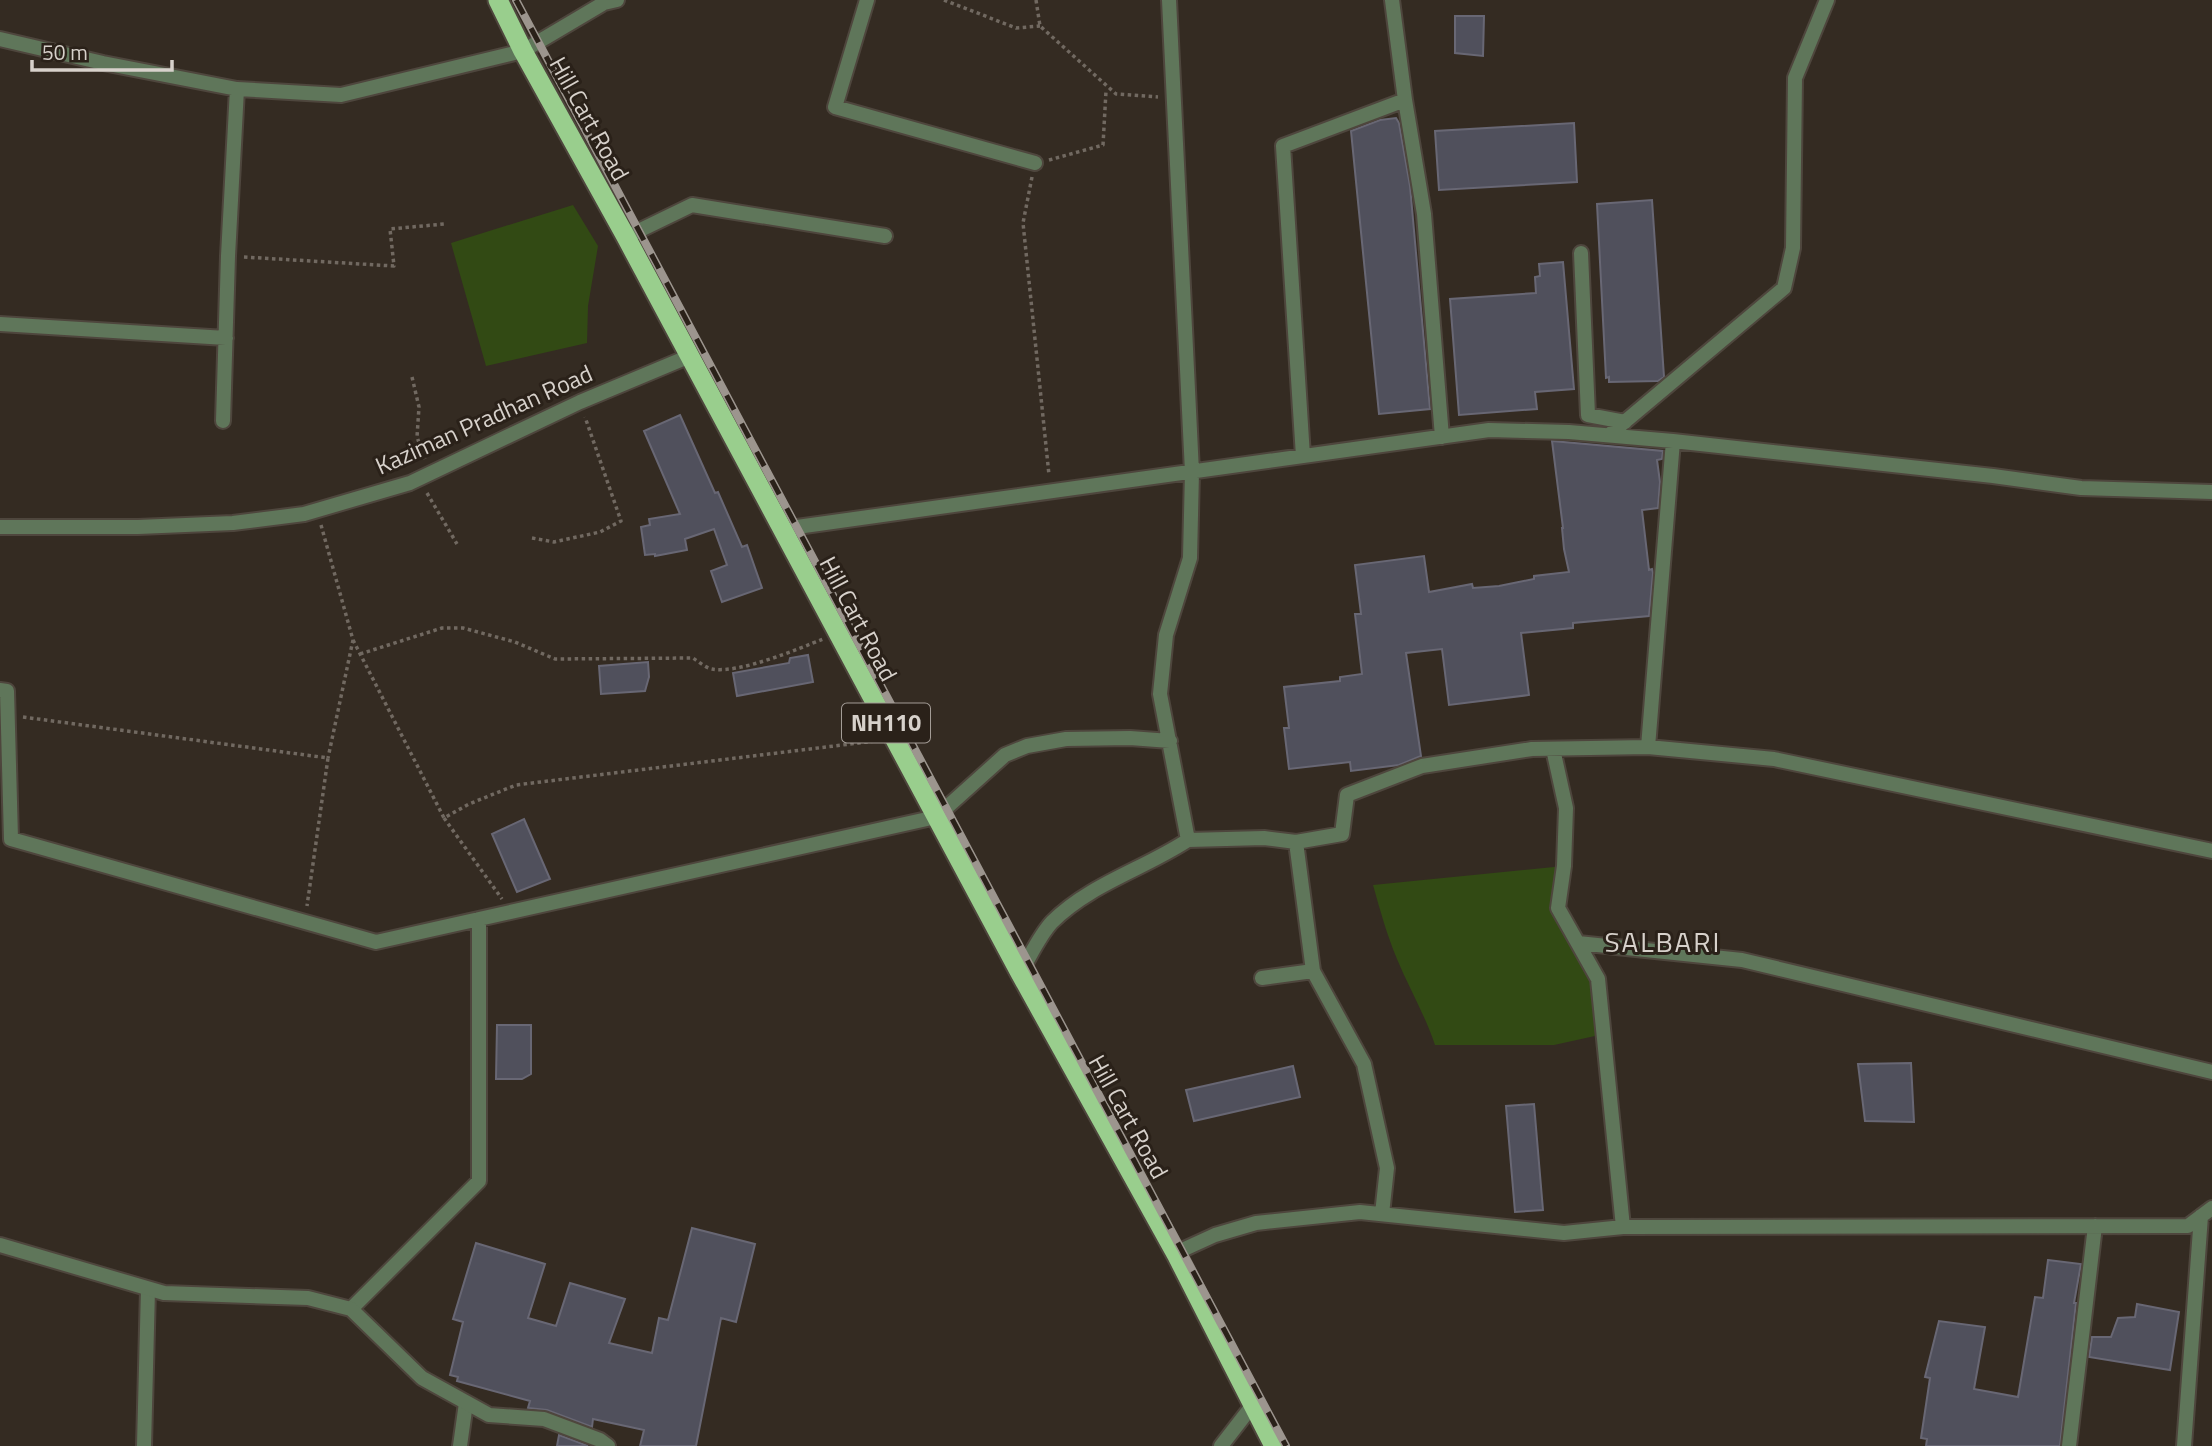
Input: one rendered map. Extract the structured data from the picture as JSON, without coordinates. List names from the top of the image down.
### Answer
{
  "streets": {
    "highway": ["Hill Cart Road", "NH110"],
    "street": ["Kaziman Pradhan Road"]
  },
  "crossings": [
    ["Hill Cart Road", "Kaziman Pradhan Road"]
  ],
  "districts": ["SALBARI"],
  "scale_bar": "50 m"
}
